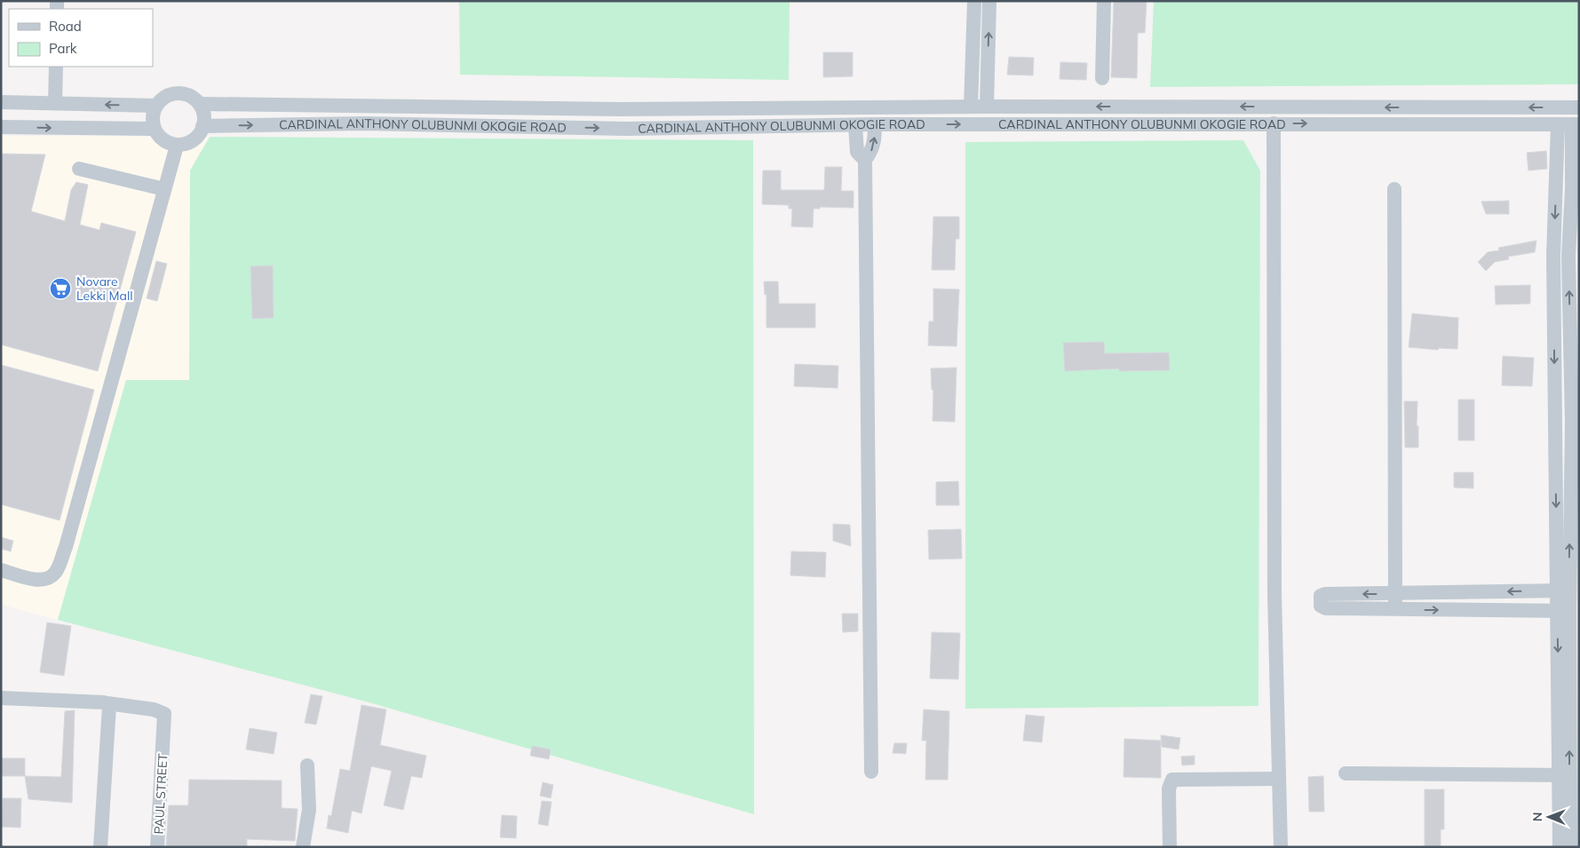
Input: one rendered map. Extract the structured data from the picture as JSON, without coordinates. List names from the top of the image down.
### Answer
{
  "streets": {
    "street": ["CARDINAL ANTHONY OLUBUNMI OKOGIE ROAD", "PAUL STREET"]
  },
  "places": {
    "supermarket": ["Novare Lekki Mall"]
  },
  "legend": ["Road", "Park"],
  "north": "left"
}
